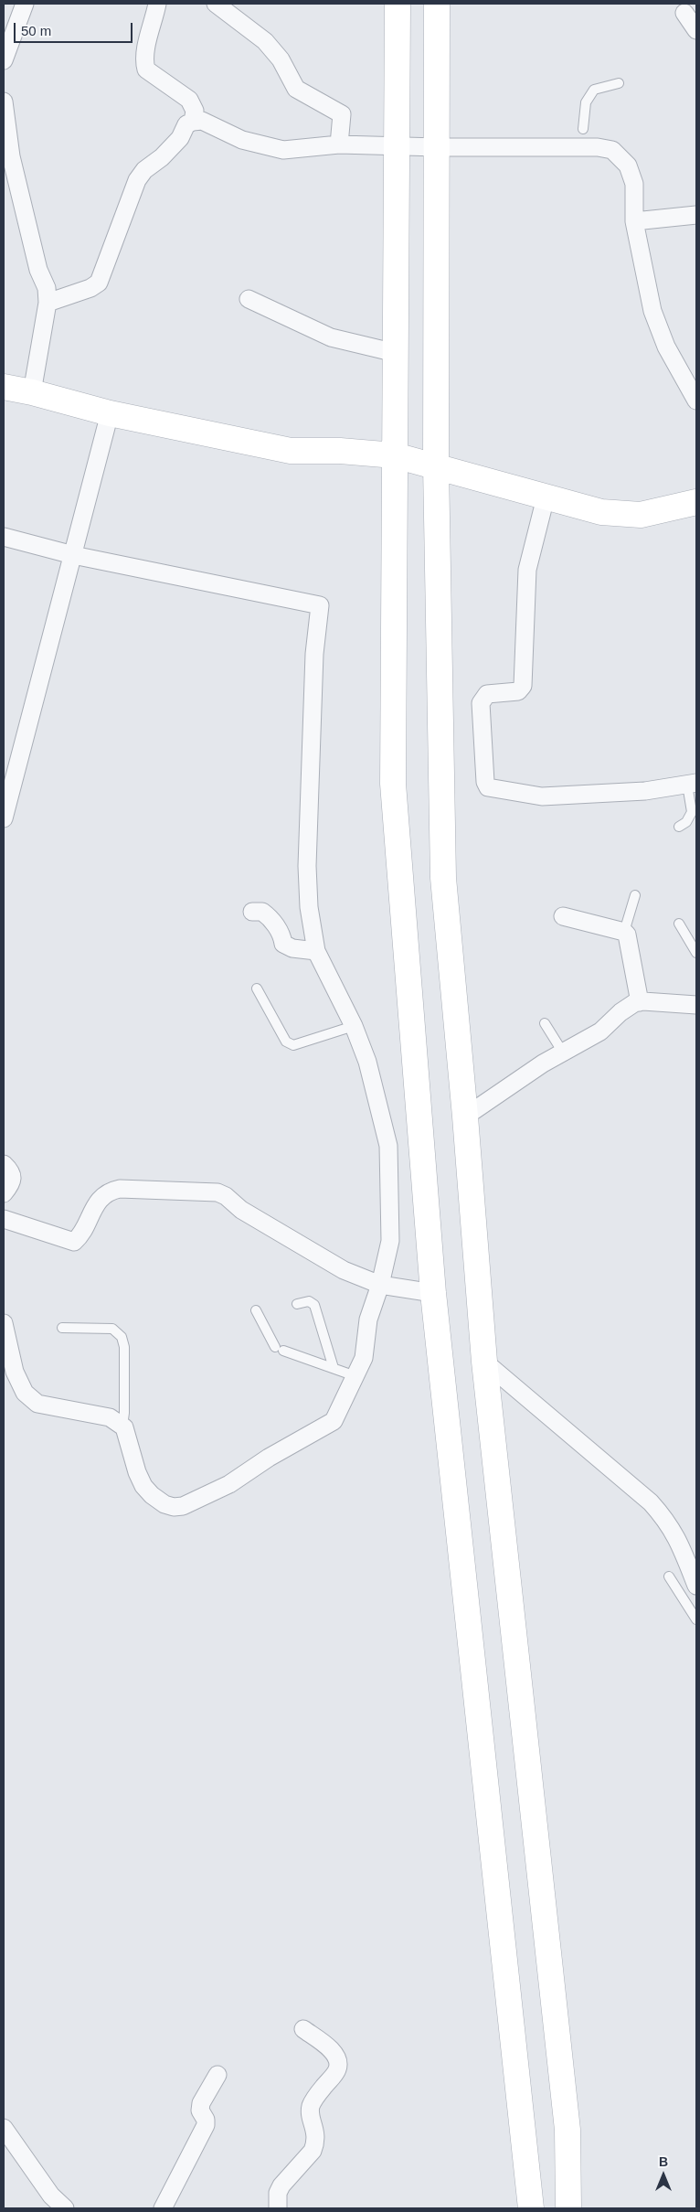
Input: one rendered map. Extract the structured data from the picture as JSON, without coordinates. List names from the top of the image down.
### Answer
{
  "scale_bar": "50 m",
  "north": "top"
}
